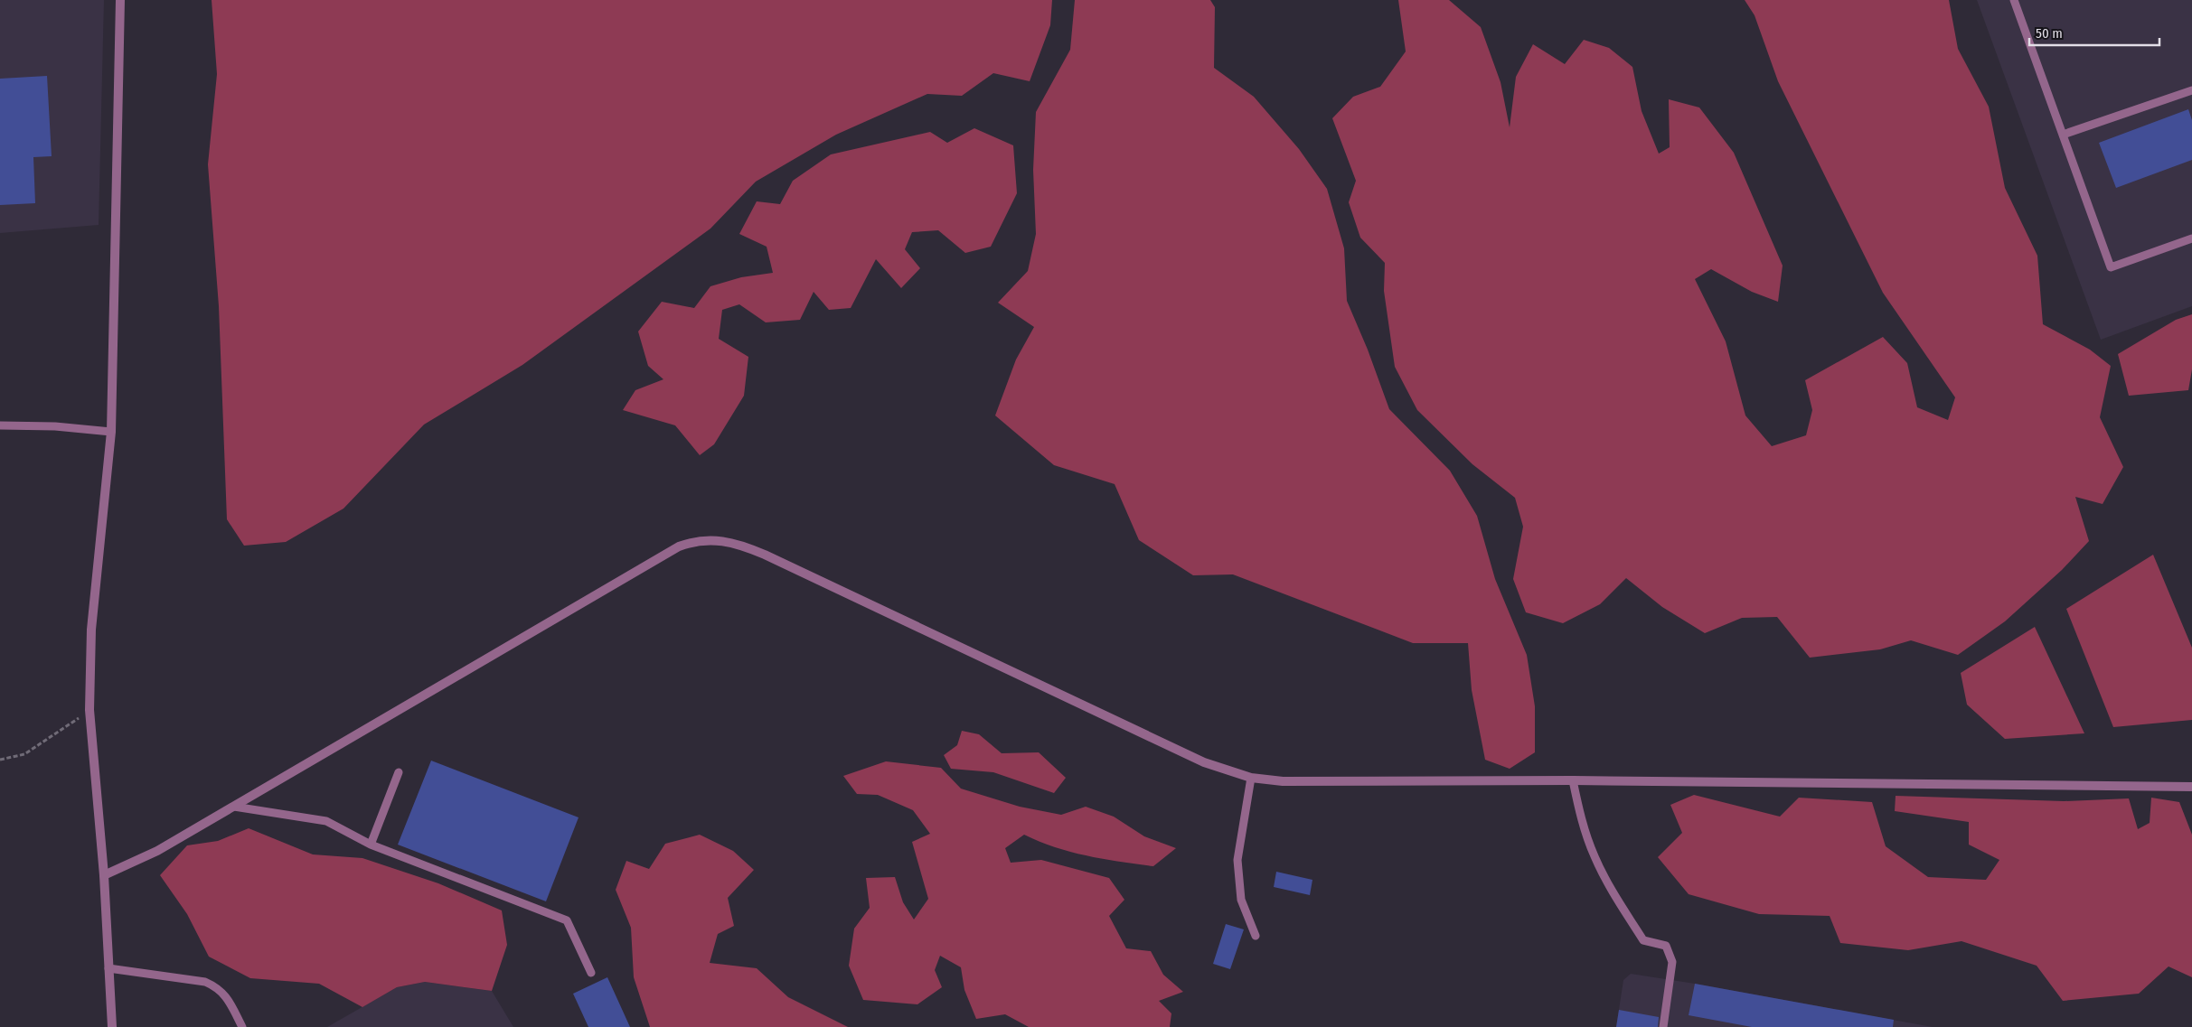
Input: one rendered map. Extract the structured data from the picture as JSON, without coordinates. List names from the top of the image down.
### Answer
{
  "scale_bar": "50 m"
}
